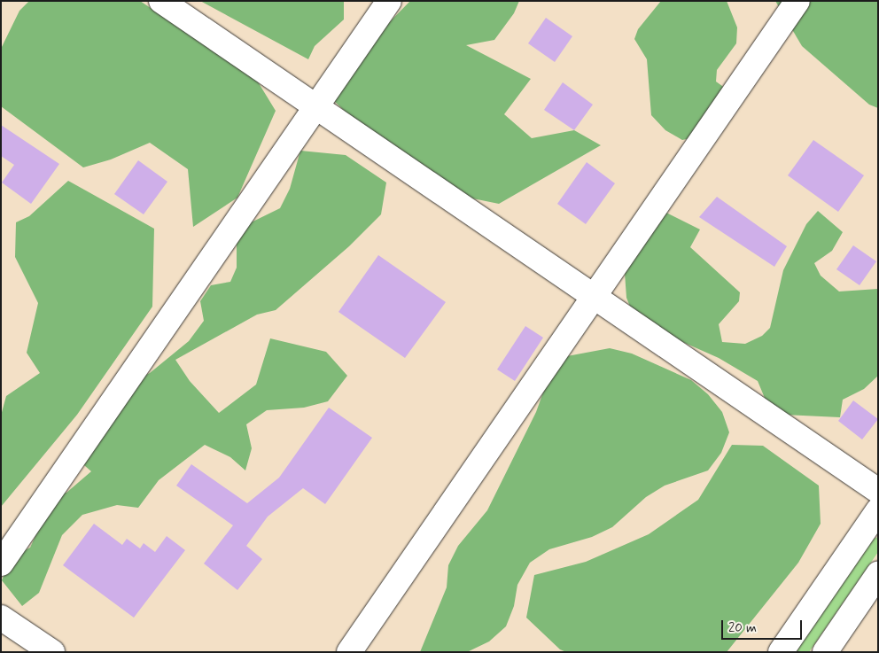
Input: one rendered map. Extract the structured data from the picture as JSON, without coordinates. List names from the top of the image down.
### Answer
{
  "scale_bar": "20 m"
}
